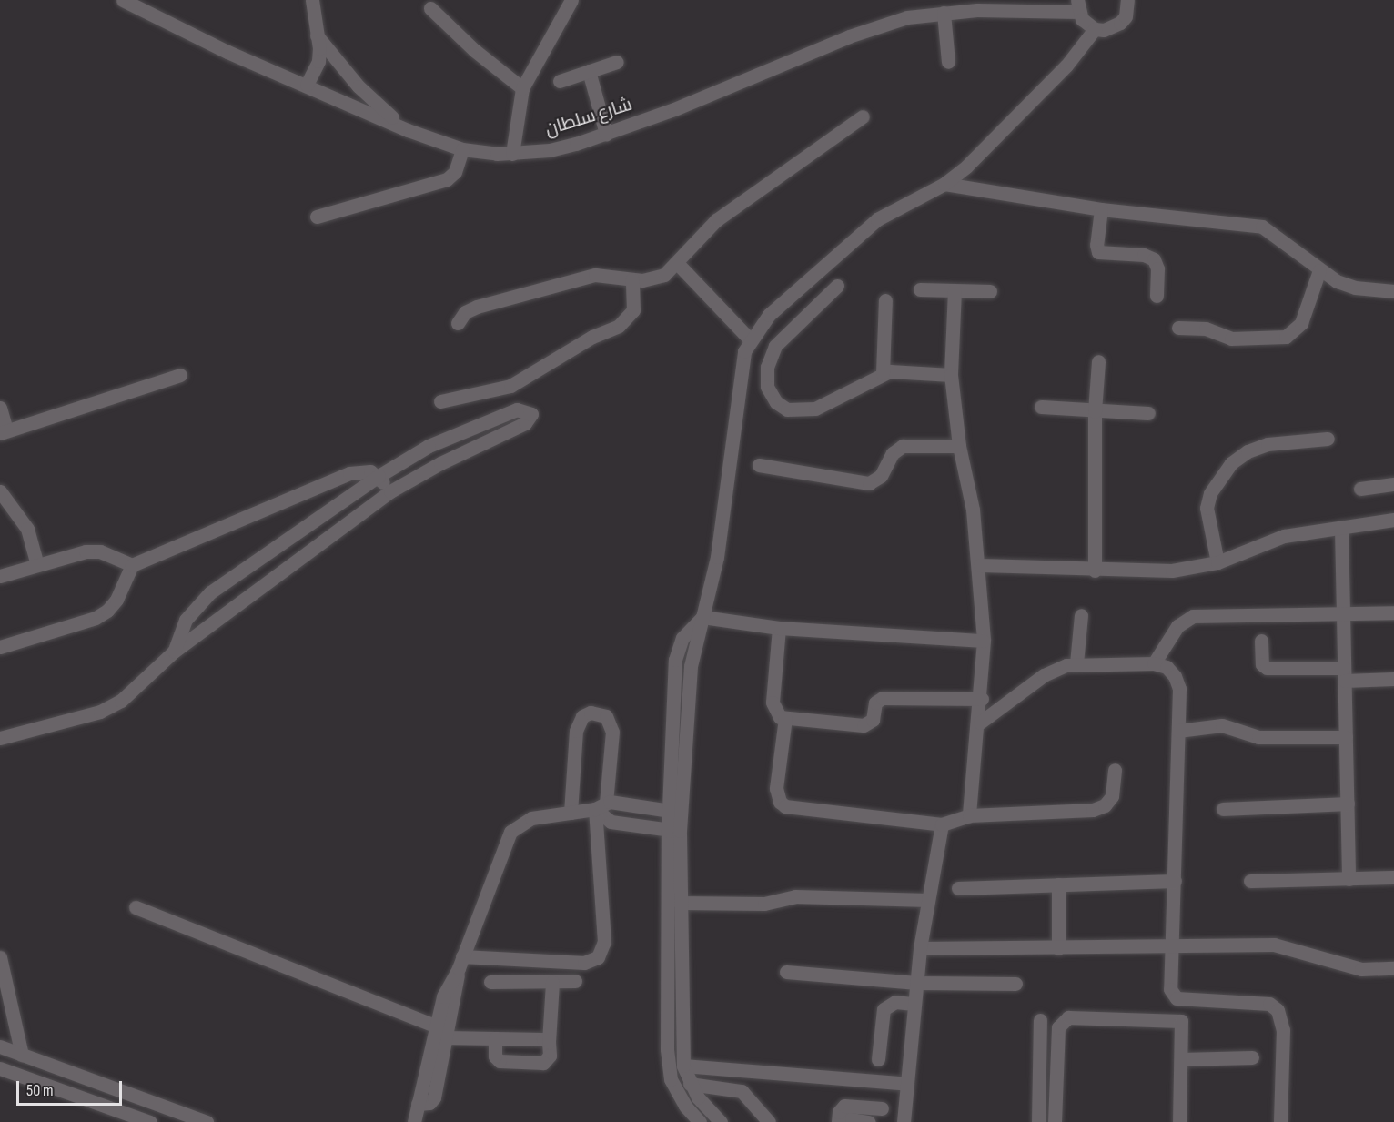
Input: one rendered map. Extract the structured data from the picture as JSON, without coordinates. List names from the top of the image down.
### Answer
{
  "streets": {
    "street": ["شارع سلطان"]
  },
  "scale_bar": "50 m"
}
